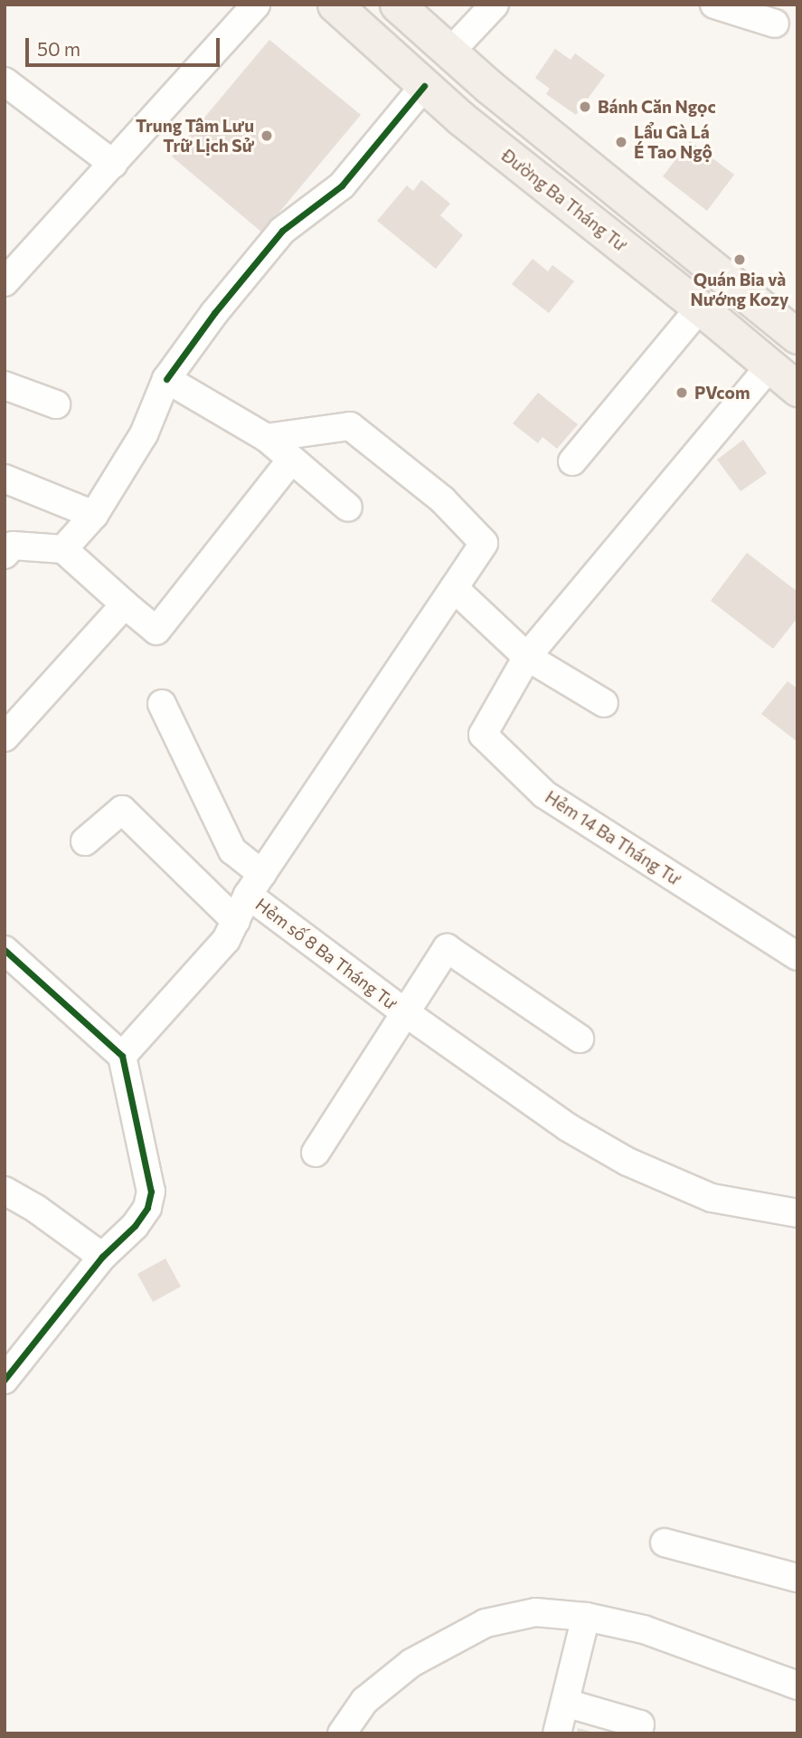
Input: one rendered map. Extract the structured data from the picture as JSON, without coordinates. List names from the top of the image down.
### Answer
{
  "streets": {
    "main road": ["Đường Ba Tháng Tư"],
    "street": ["Hẻm 14 Ba Tháng Tư", "Hẻm số 8 Ba Tháng Tư"]
  },
  "places": [
    "Bánh Căn Ngọc",
    "Trung Tâm Lưu Trữ Lịch Sử",
    "Lẩu Gà Lá É Tao Ngộ",
    "Quán Bia và Nướng Kozy",
    "PVcom"
  ],
  "scale_bar": "50 m"
}
